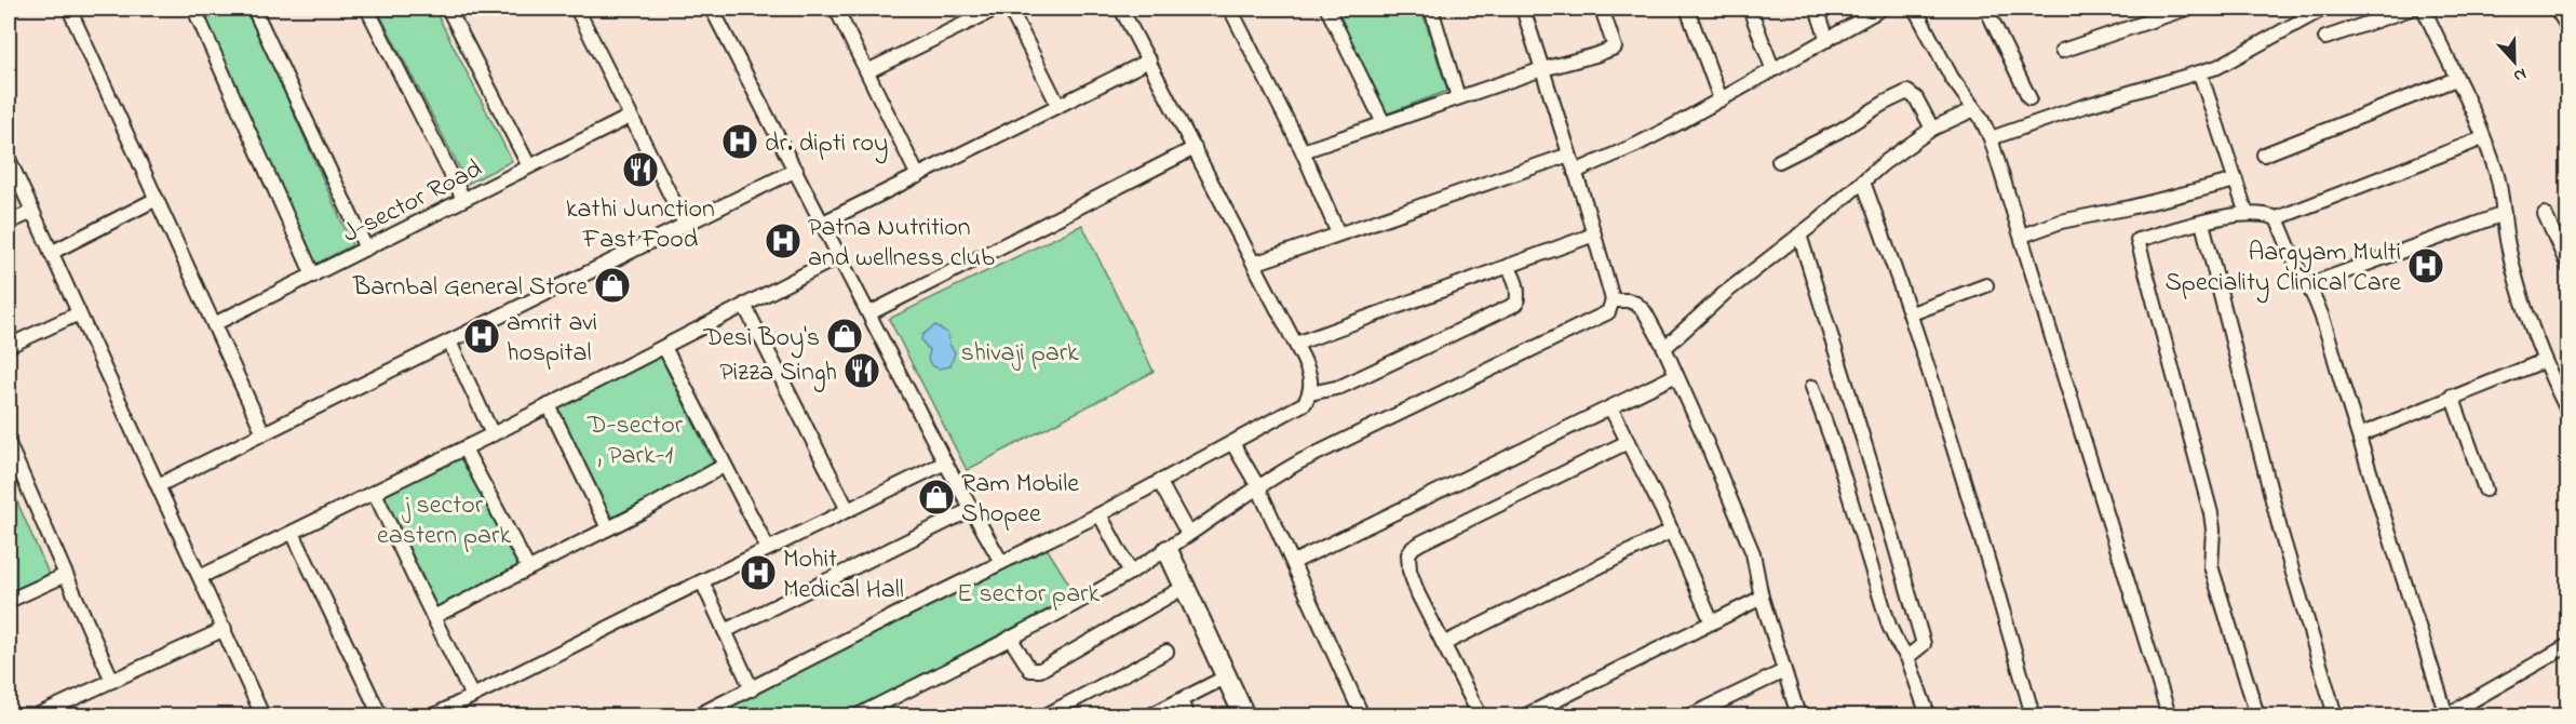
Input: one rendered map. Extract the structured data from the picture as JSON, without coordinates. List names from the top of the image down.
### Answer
{
  "streets": {
    "street": ["J-sector Road"]
  },
  "parks": [
    "shivaji park",
    "D-sector , Park-1",
    "j sector eastern park",
    "E sector park"
  ],
  "places": {
    "hospital": [
      "dr. dipti roy",
      "Patna Nutrition and wellness club",
      "Aargyam Multi Speciality Clinical Care",
      "amrit avi hospital",
      "Mohit Medical Hall"
    ],
    "restaurant": ["kathi Junction Fast Food", "Pizza Singh"],
    "shop": ["Barnbal General Store", "Desi Boy's", "Ram Mobile Shopee"]
  },
  "north": "bottom"
}
